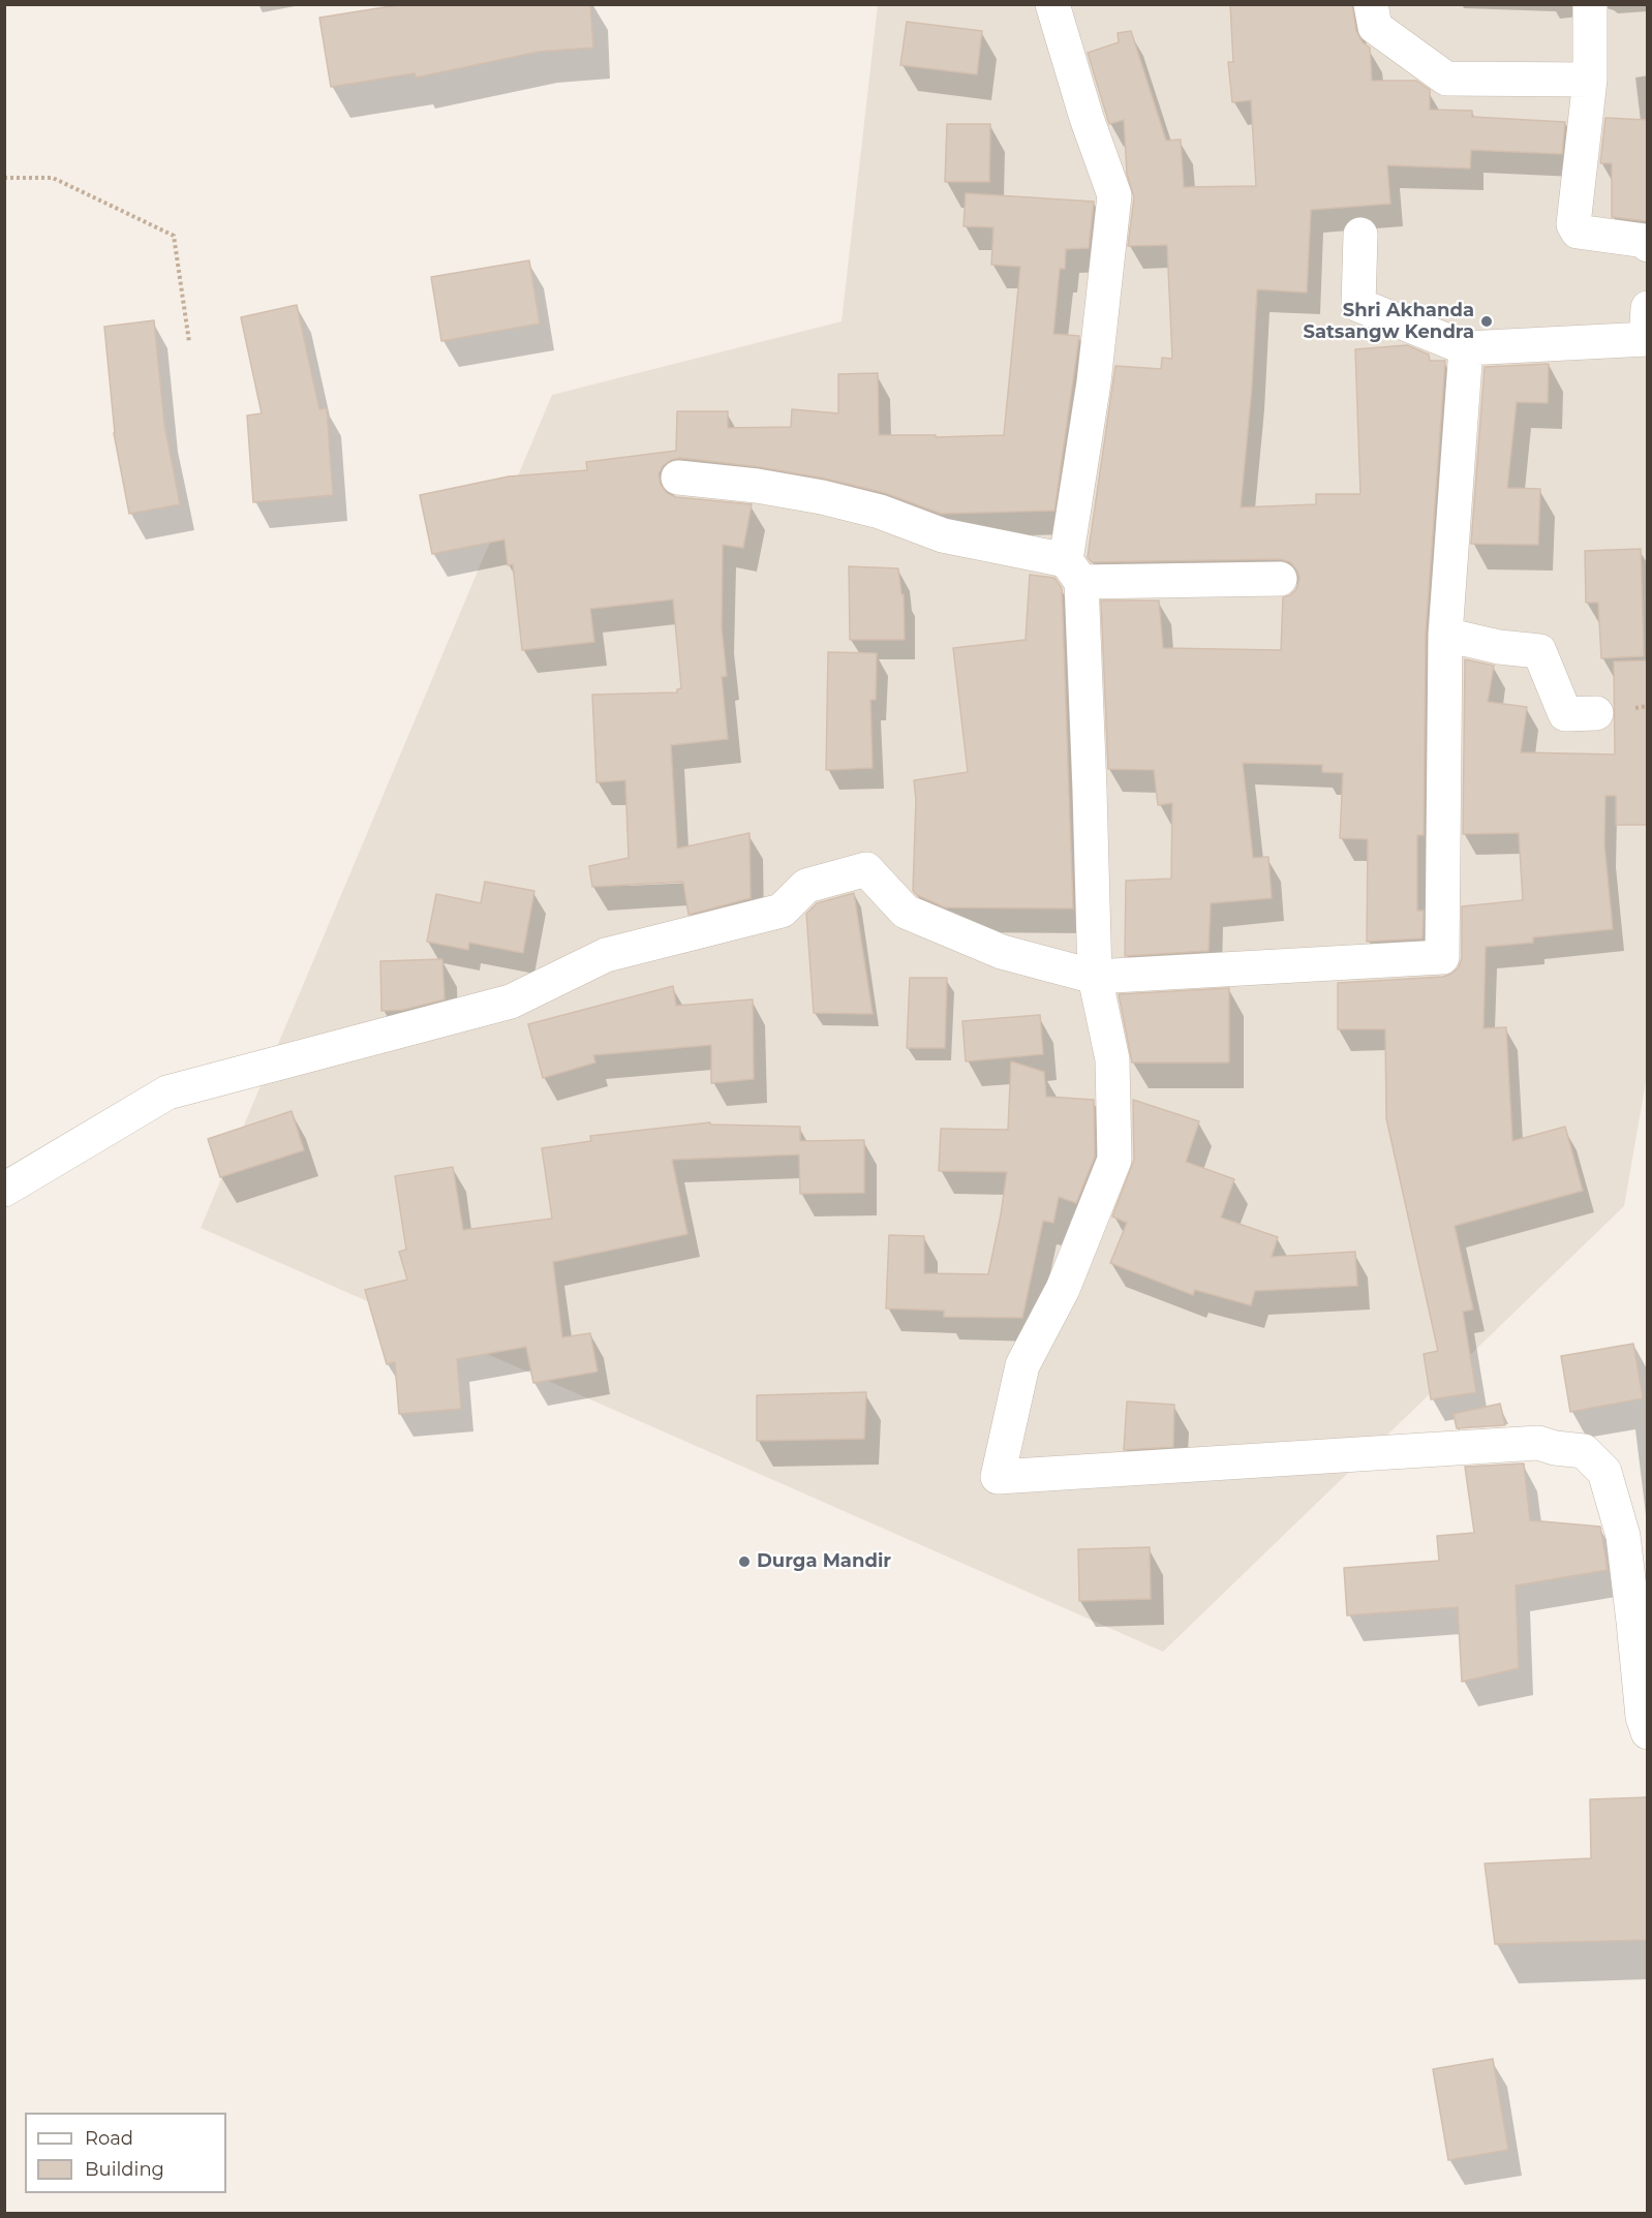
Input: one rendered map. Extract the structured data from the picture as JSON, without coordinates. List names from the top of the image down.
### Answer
{
  "places": ["Shri Akhanda Satsangw Kendra", "Durga Mandir"],
  "legend": ["Road", "Building"]
}
